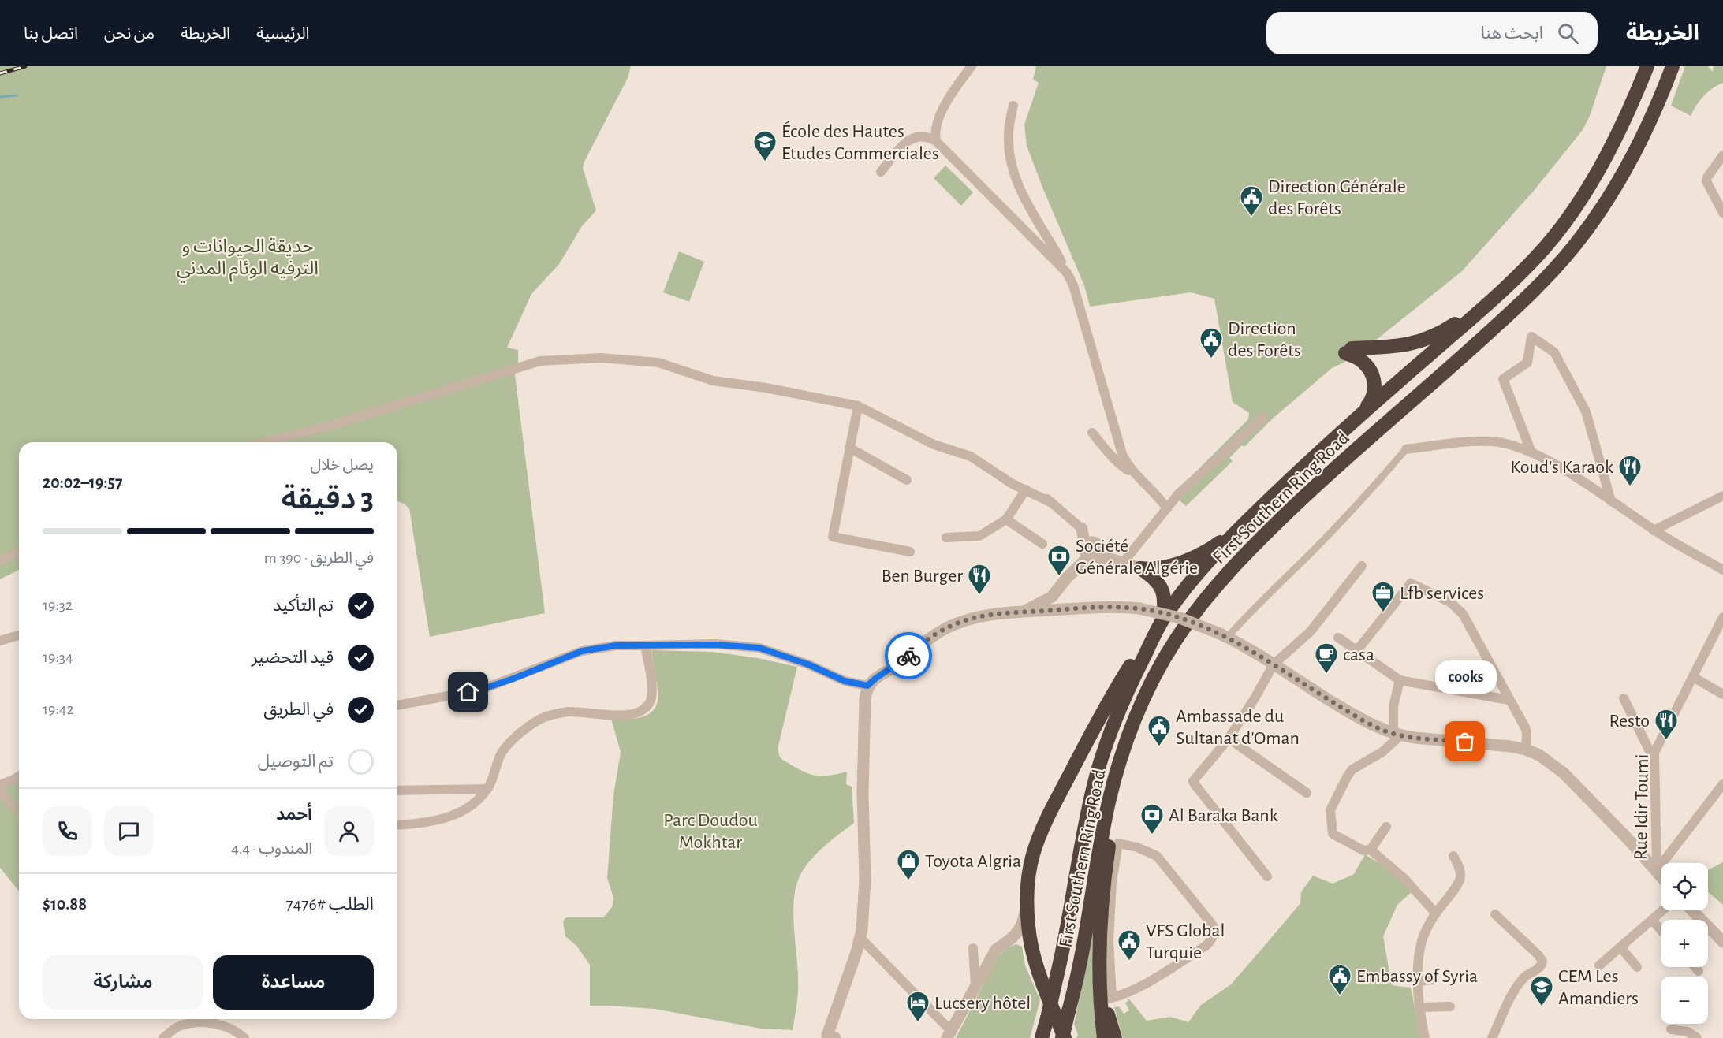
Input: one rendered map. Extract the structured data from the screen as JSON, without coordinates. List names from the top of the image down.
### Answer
{
  "streets": {
    "highway": ["First Southern Ring Road"],
    "street": ["Rue Idir Toumi"]
  },
  "parks": ["حديقة الحيوانات و الترفيه الوئام المدني", "Parc Doudou Mokhtar"],
  "places": {
    "school or university": ["École des Hautes Etudes Commerciales", "CEM Les Amandiers"],
    "public building": [
      "Direction Générale des Forêts",
      "Direction des Forêts",
      "Ambassade du Sultanat d'Oman",
      "VFS Global Turquie",
      "Embassy of Syria"
    ],
    "restaurant": ["Koud's Karaok", "Ben Burger", "Resto"],
    "bank": ["Société Générale Algérie", "Al Baraka Bank"],
    "office": ["Lfb services"],
    "cafe": ["casa"],
    "other": ["cooks"],
    "shop": ["Toyota Algria"],
    "hotel": ["Lucsery hôtel"]
  },
  "page": {
    "header": "الخريطة",
    "search": "ابحث هنا",
    "nav": [
      "الرئيسية",
      "الخريطة",
      "من نحن",
      "اتصل بنا"
    ],
    "heading": ["3 دقيقة", "يصل خلال", "19:57–20:02"],
    "panel": [
      "أحمد",
      "المندوب · 4.4",
      "الطلب #7476",
      "$10.88"
    ],
    "bar": "في الطريق · 390 m",
    "list": [
      ["تم التأكيد", "19:32"],
      ["قيد التحضير", "19:34"],
      ["في الطريق", "19:42"],
      "تم التوصيل"
    ],
    "bubble": "cooks",
    "map_buttons": ["+", "−"],
    "buttons": ["مساعدة", "مشاركة"]
  }
}
